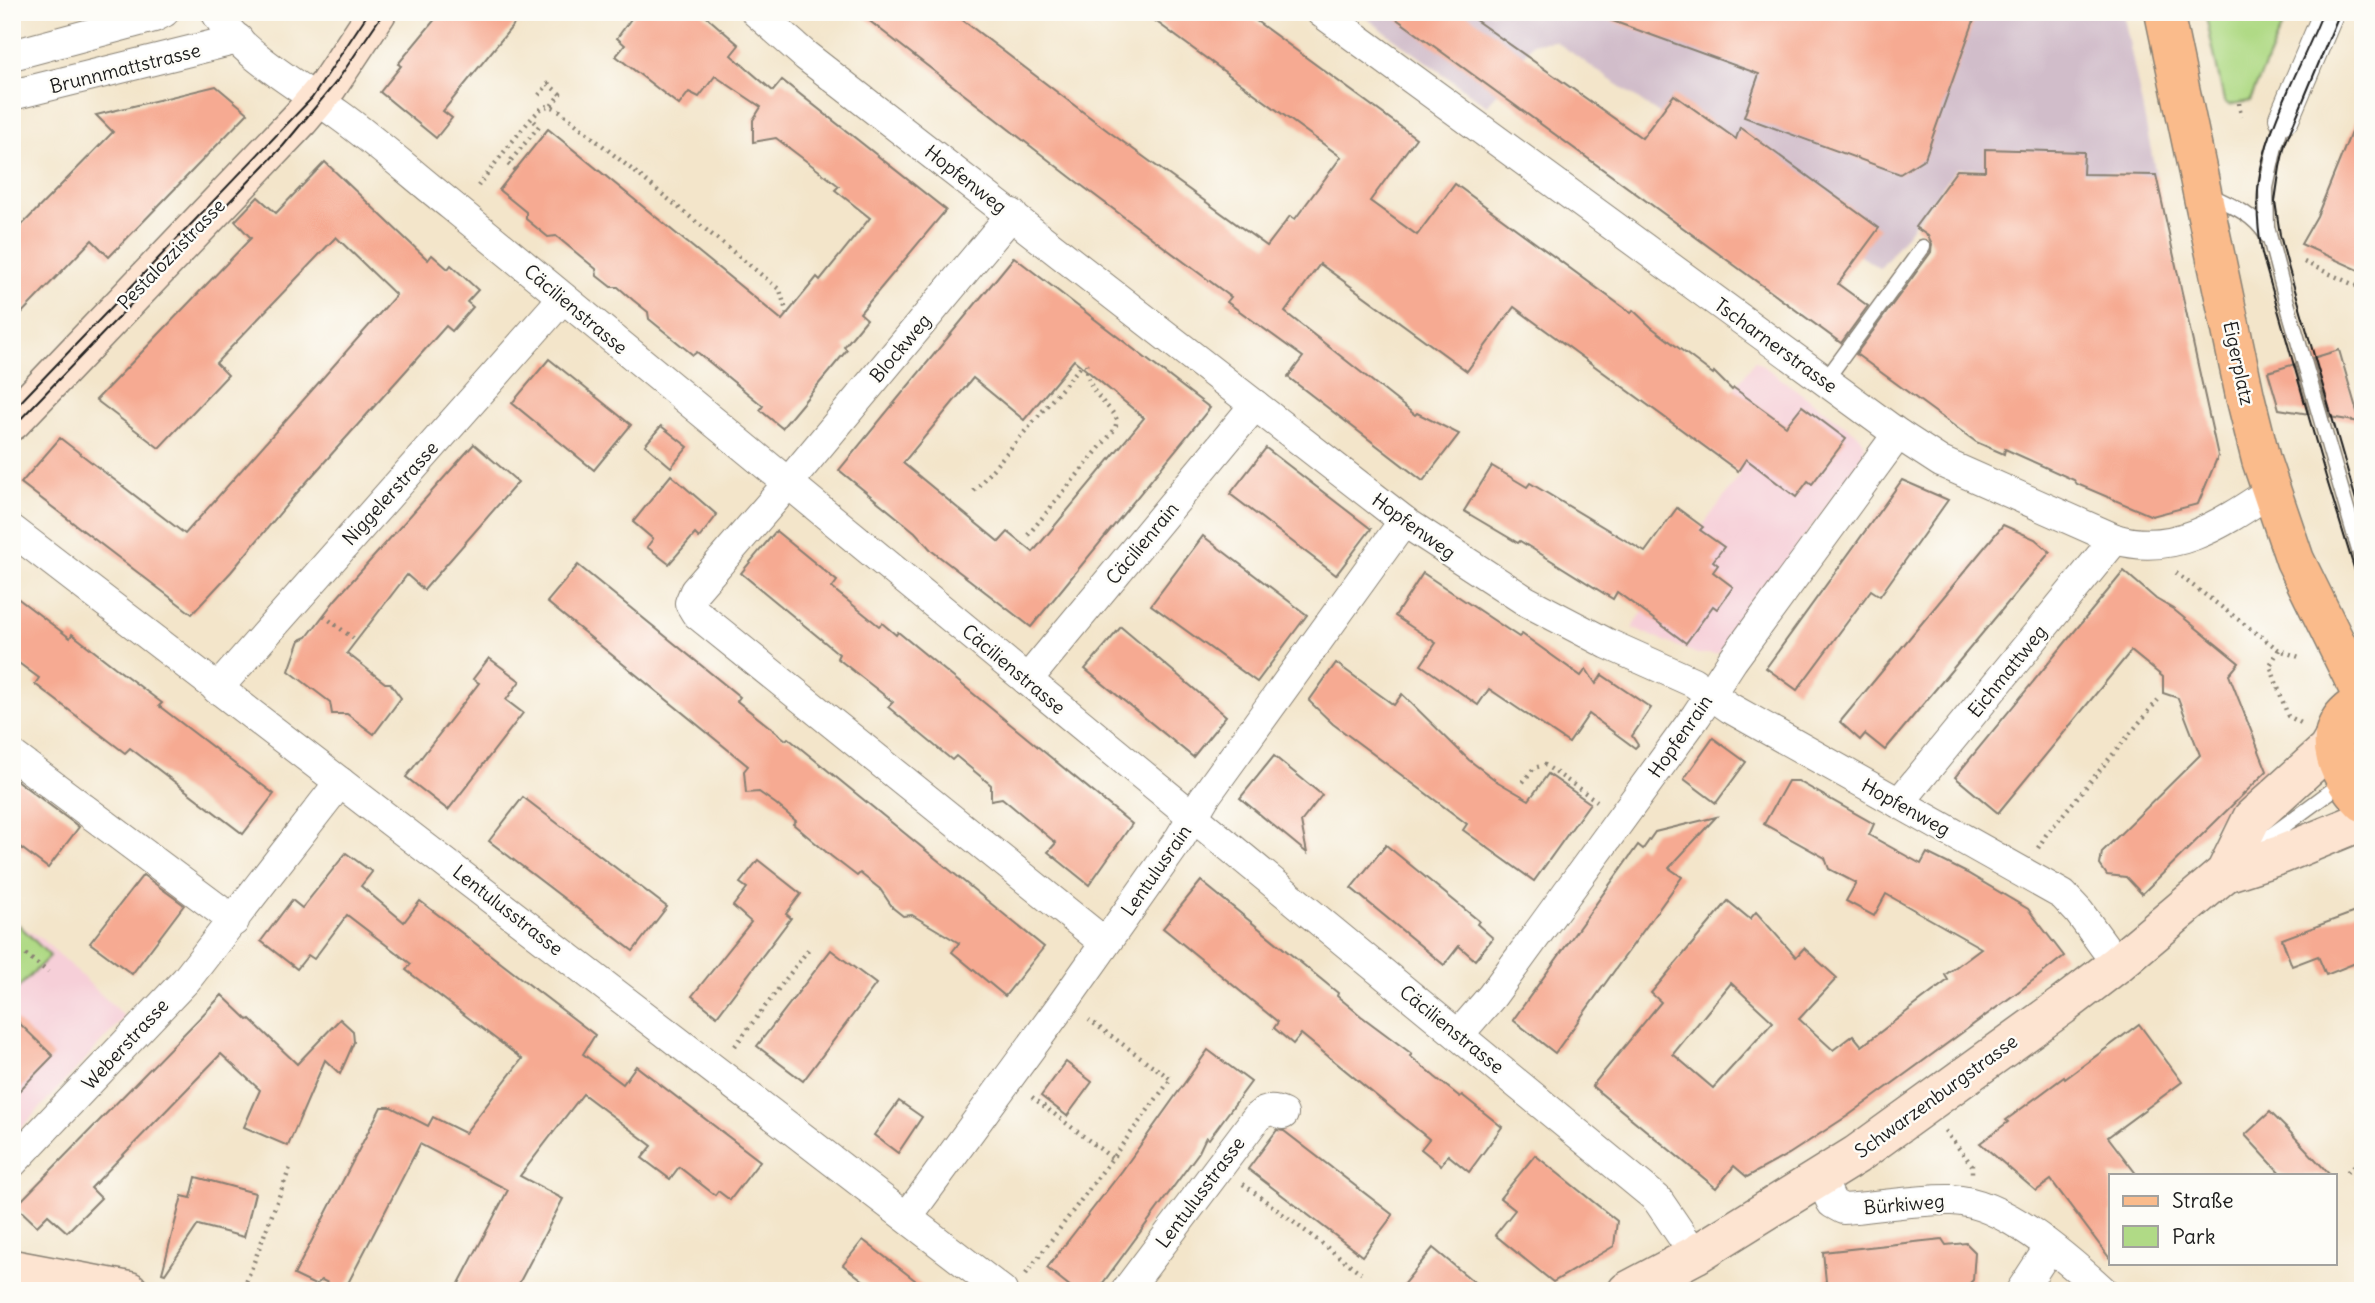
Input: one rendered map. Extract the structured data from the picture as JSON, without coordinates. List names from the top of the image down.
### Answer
{
  "streets": {
    "main road": ["Pestalozzistrasse", "Eigerplatz", "Schwarzenburgstrasse"],
    "street": [
      "Brunnmattstrasse",
      "Hopfenweg",
      "Cäcilienstrasse",
      "Tscharnerstrasse",
      "Blockweg",
      "Niggelerstrasse",
      "Cäcilienrain",
      "Eichmattweg",
      "Hopfenrain",
      "Lentulusrain",
      "Lentulusstrasse",
      "Weberstrasse",
      "Bürkiweg"
    ]
  },
  "crossings": [
    ["Brunnmattstrasse", "Cäcilienstrasse"],
    ["Hopfenweg", "Blockweg"],
    ["Hopfenweg", "Cäcilienrain"],
    ["Hopfenweg", "Eichmattweg"],
    ["Hopfenweg", "Hopfenrain"],
    ["Hopfenweg", "Lentulusrain"],
    ["Hopfenweg", "Schwarzenburgstrasse"],
    ["Pestalozzistrasse", "Cäcilienstrasse"],
    ["Cäcilienstrasse", "Blockweg"],
    ["Cäcilienstrasse", "Niggelerstrasse"],
    ["Cäcilienstrasse", "Cäcilienrain"],
    ["Cäcilienstrasse", "Hopfenrain"],
    ["Cäcilienstrasse", "Lentulusrain"],
    ["Cäcilienstrasse", "Schwarzenburgstrasse"],
    ["Tscharnerstrasse", "Eichmattweg"],
    ["Tscharnerstrasse", "Hopfenrain"],
    ["Blockweg", "Lentulusrain"],
    ["Niggelerstrasse", "Lentulusstrasse"],
    ["Lentulusrain", "Lentulusstrasse"],
    ["Lentulusstrasse", "Weberstrasse"],
    ["Schwarzenburgstrasse", "Bürkiweg"]
  ],
  "legend": ["Straße", "Park"]
}
